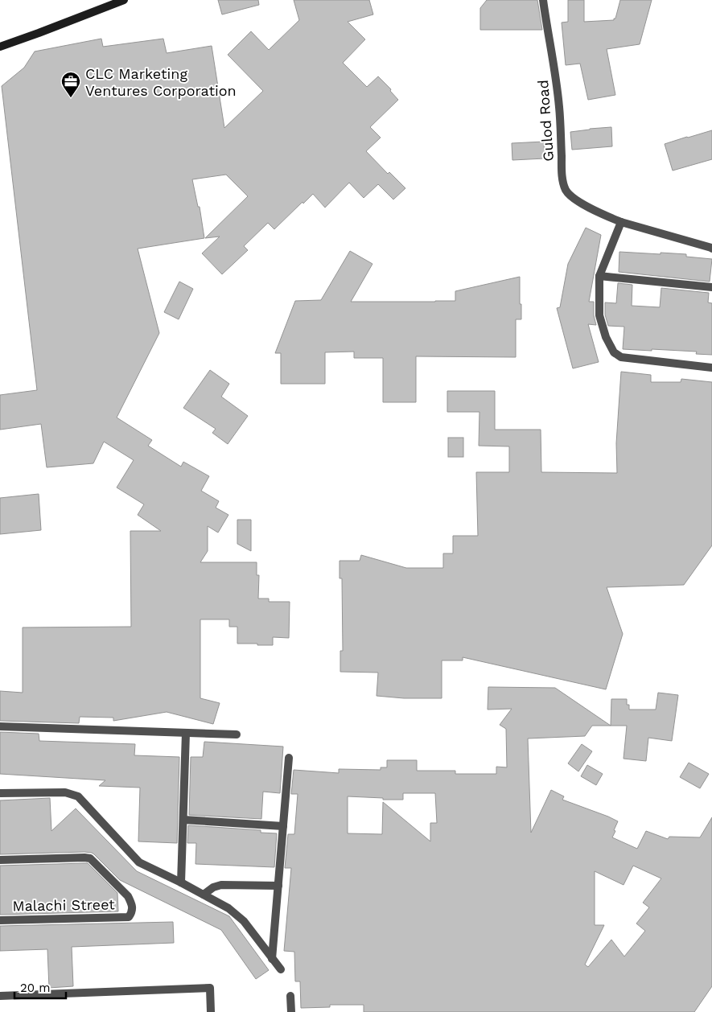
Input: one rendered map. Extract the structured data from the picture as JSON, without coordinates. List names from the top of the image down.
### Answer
{
  "streets": {
    "street": ["Gulod Road", "Malachi Street"]
  },
  "places": {
    "office": ["CLC Marketing Ventures Corporation"]
  },
  "scale_bar": "20 m"
}
